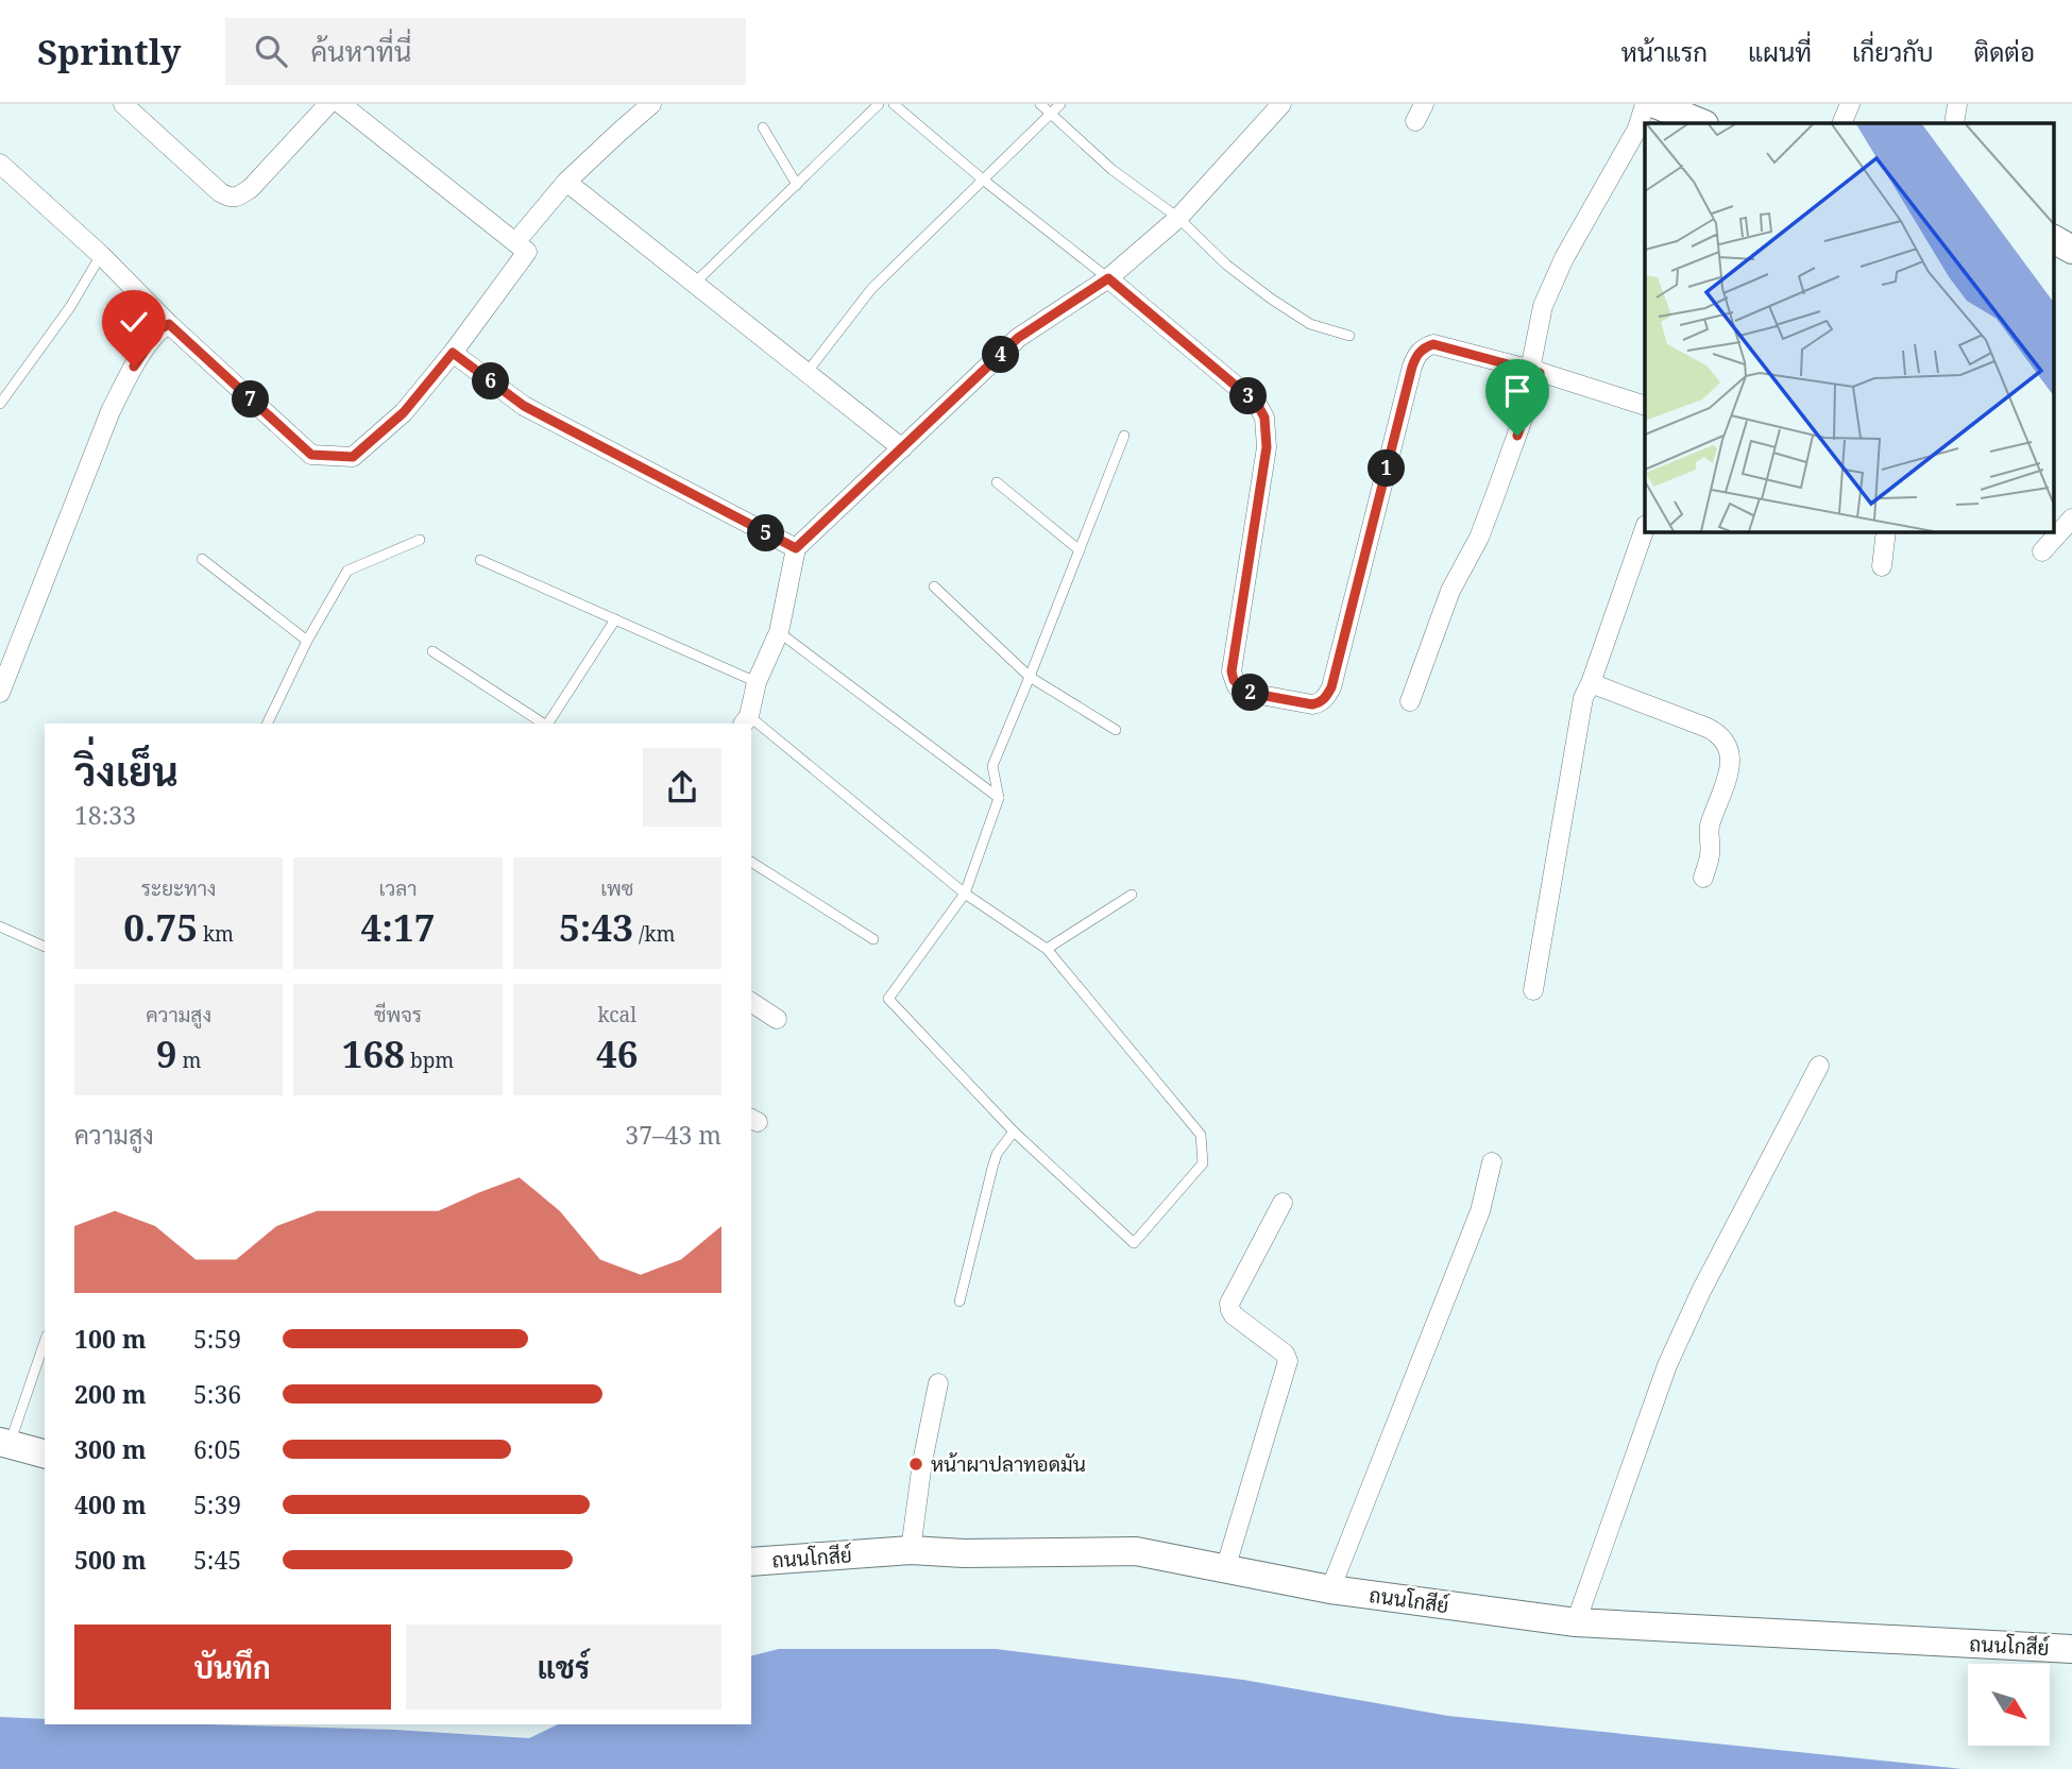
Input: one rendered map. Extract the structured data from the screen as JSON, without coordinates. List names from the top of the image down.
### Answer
{
  "streets": {
    "street": ["ถนนโกสีย์"]
  },
  "places": ["หน้าผาปลาทอดมัน"],
  "north": "bottom right",
  "page": {
    "header": "Sprintly",
    "search": "ค้นหาที่นี่",
    "nav": [
      "หน้าแรก",
      "แผนที่",
      "เกี่ยวกับ",
      "ติดต่อ"
    ],
    "pins": [
      "4",
      "6",
      "3",
      "7",
      "1",
      "5",
      "2"
    ],
    "heading": ["วิ่งเย็น", "18:33"],
    "stats": [
      ["ระยะทาง", "0.75 km"],
      ["เวลา", "4:17"],
      ["เพซ", "5:43 /km"],
      ["ความสูง", "9 m"],
      ["ชีพจร", "168 bpm"],
      ["kcal", "46"]
    ],
    "chart": ["ความสูง", "37–43 m"],
    "list": [
      {
        "name": "100 m",
        "note": "5:59"
      },
      {
        "name": "200 m",
        "note": "5:36"
      },
      {
        "name": "300 m",
        "note": "6:05"
      },
      {
        "name": "400 m",
        "note": "5:39"
      },
      {
        "name": "500 m",
        "note": "5:45"
      }
    ],
    "buttons": ["บันทึก", "แชร์"]
  }
}
